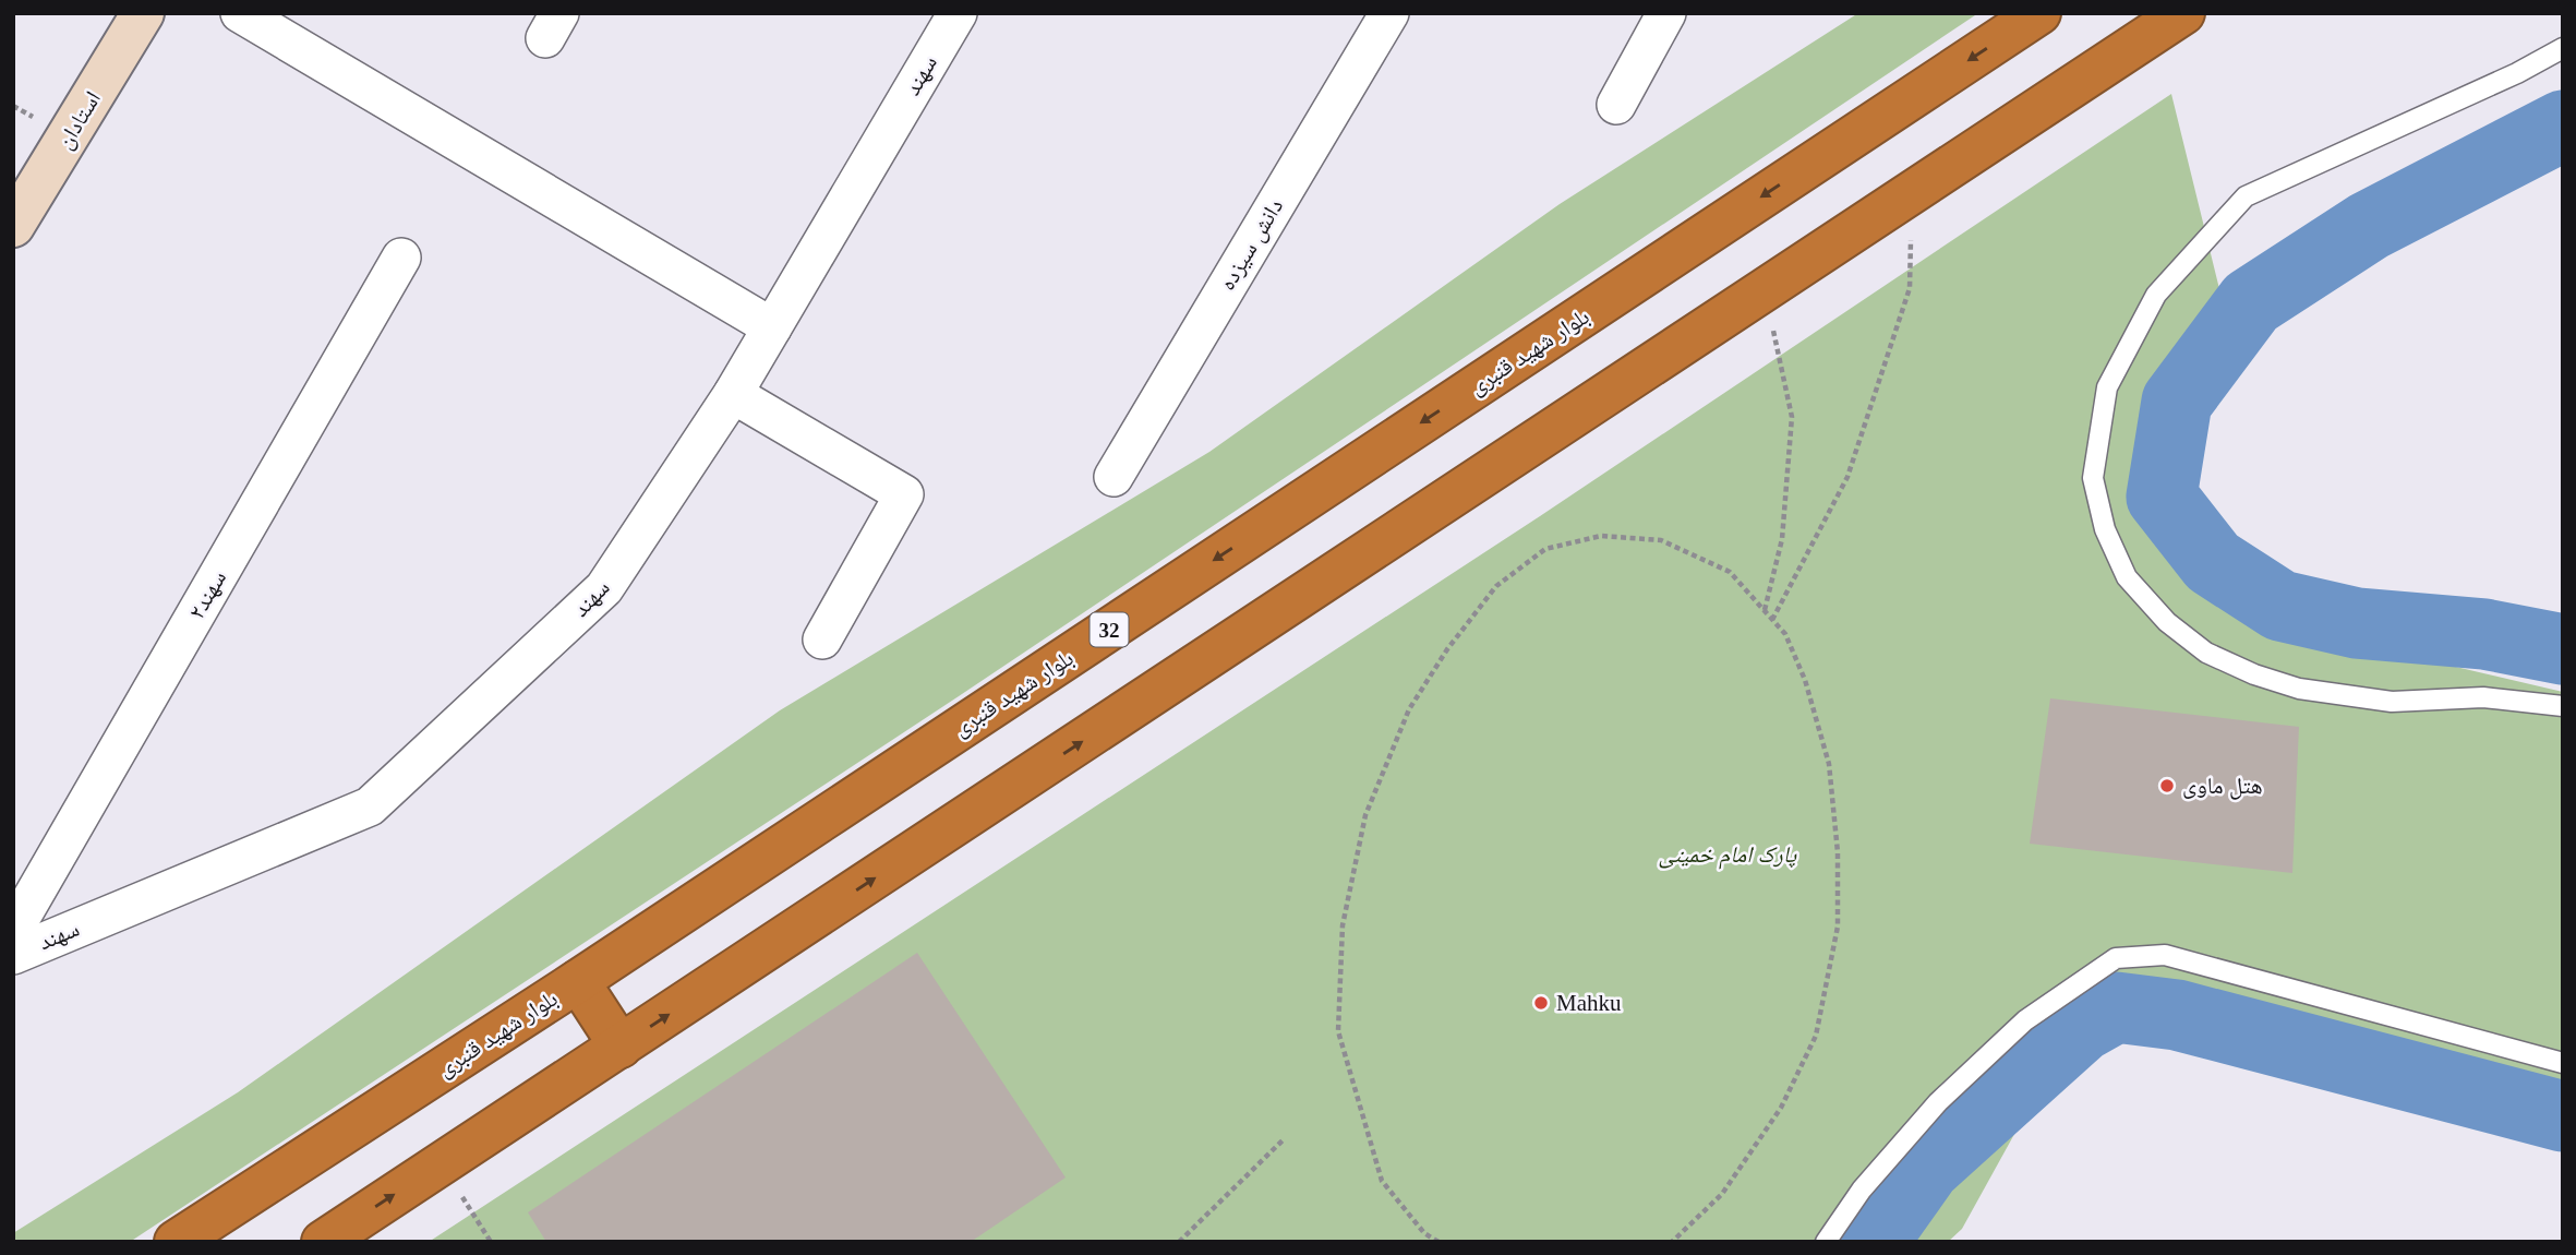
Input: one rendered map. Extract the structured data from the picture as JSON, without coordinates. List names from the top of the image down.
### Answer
{
  "streets": {
    "highway": ["بلوار شهید قنبری", "32"],
    "street": [
      "سهند",
      "استادان",
      "دانش سیزده",
      "سهند۲"
    ]
  },
  "parks": ["پارک امام خمینی"],
  "places": ["هتل ماوی", "Mahku"]
}
